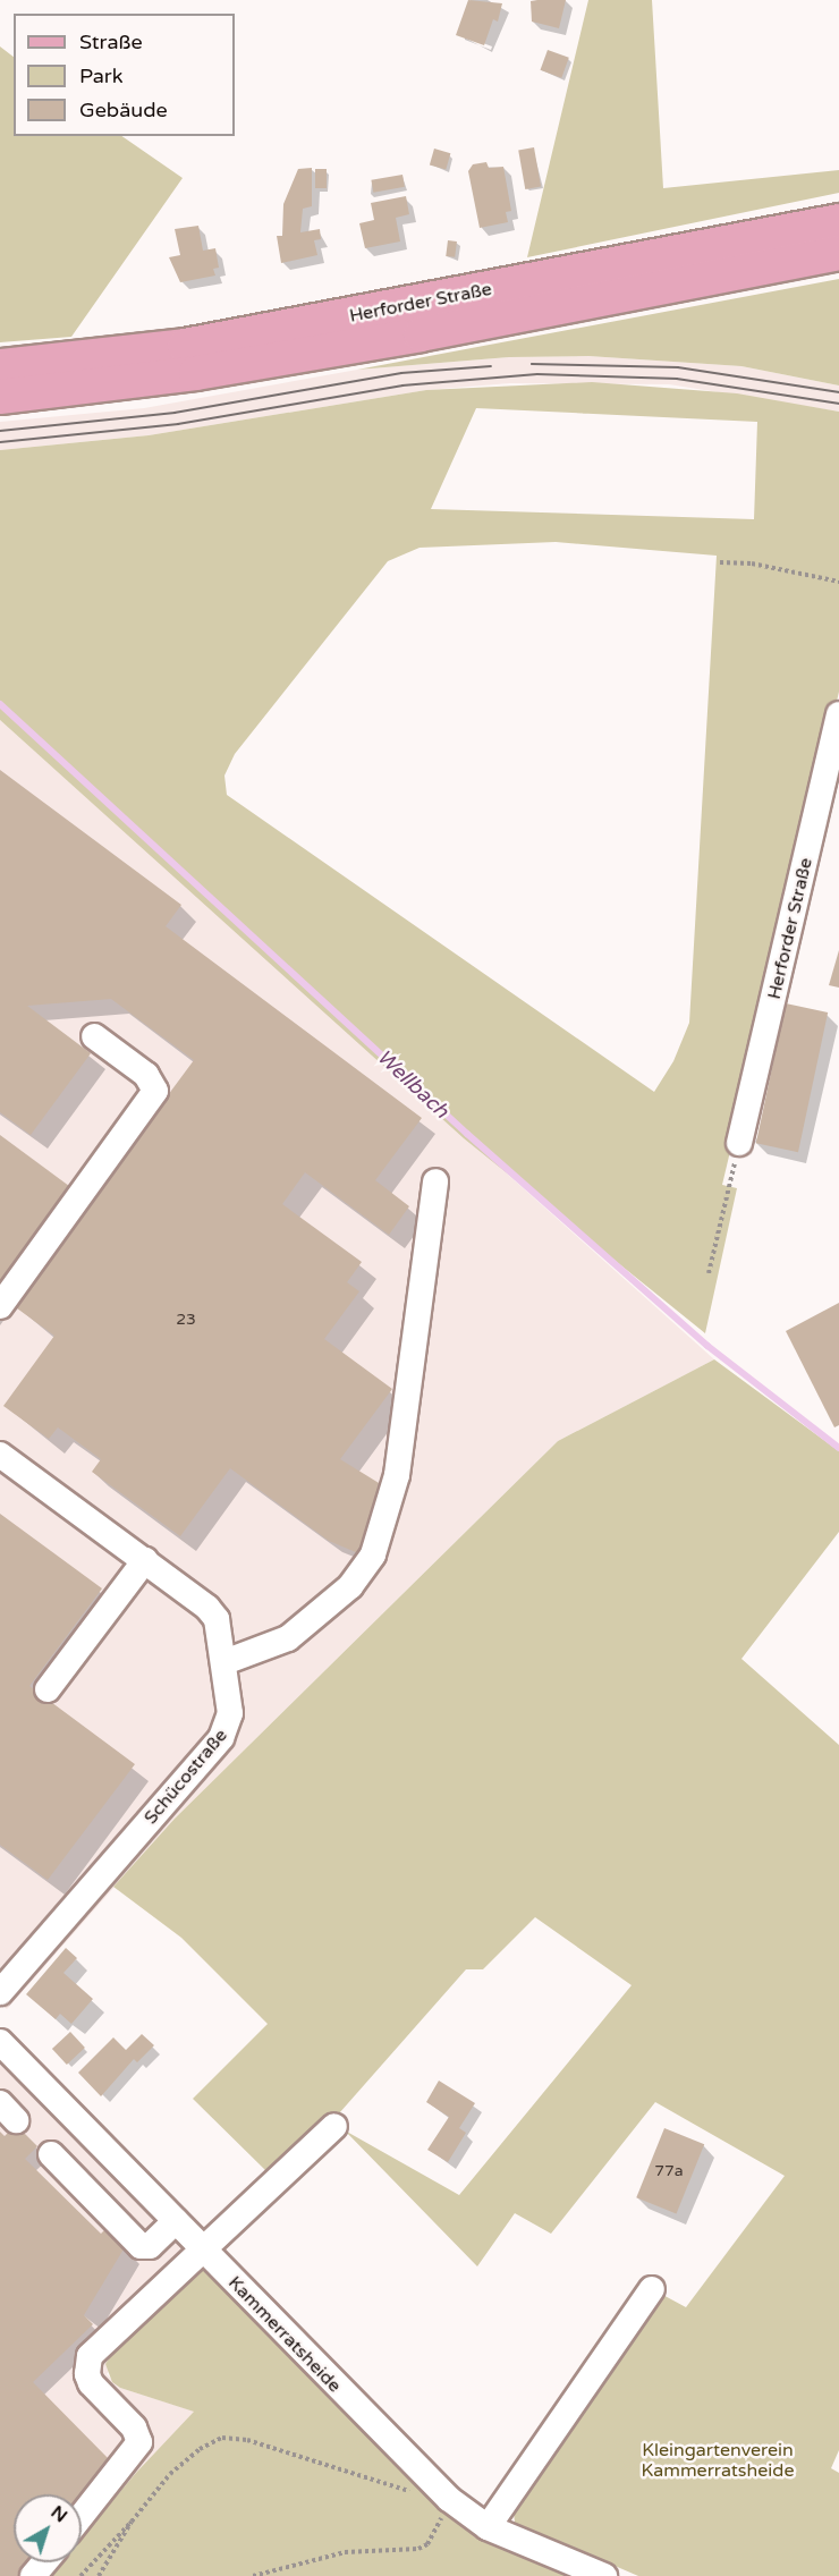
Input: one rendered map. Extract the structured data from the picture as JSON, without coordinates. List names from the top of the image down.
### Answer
{
  "streets": {
    "main road": ["Herforder Straße"],
    "street": ["Schücostraße", "Kammerratsheide"]
  },
  "water": ["Wellbach"],
  "parks": ["Kleingartenverein Kammerratsheide"],
  "house_numbers": ["23", "77a"],
  "legend": ["Straße", "Park", "Gebäude"],
  "north": "top right"
}
